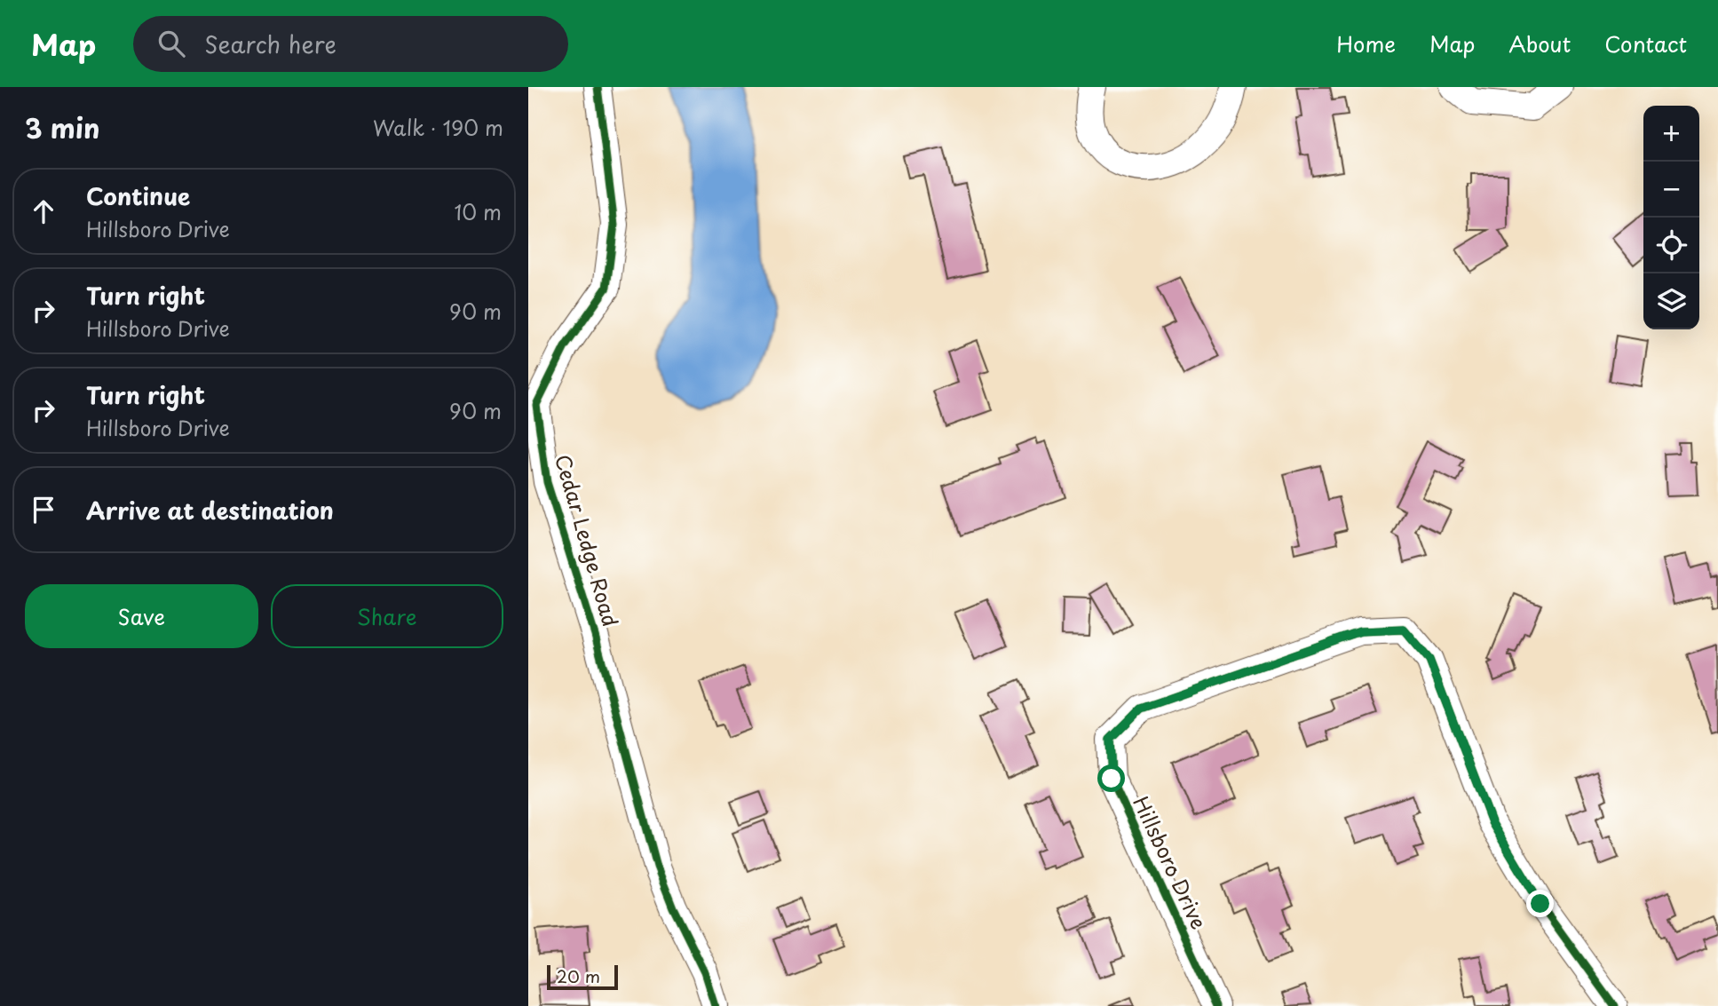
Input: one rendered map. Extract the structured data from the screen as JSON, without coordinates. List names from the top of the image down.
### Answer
{
  "streets": {
    "street": ["Cedar Ledge Road", "Hillsboro Drive"]
  },
  "scale_bar": "20 m",
  "page": {
    "header": "Map",
    "search": "Search here",
    "nav": [
      "Home",
      "Map",
      "About",
      "Contact"
    ],
    "heading": ["3 min", "Walk · 190 m"],
    "map_buttons": ["+", "−"],
    "list": [
      ["Continue", "Hillsboro Drive", "10 m"],
      ["Turn right", "Hillsboro Drive", "90 m"],
      ["Turn right", "Hillsboro Drive", "90 m"],
      "Arrive at destination"
    ],
    "buttons": ["Save", "Share"],
    "scale": "20 m"
  }
}
